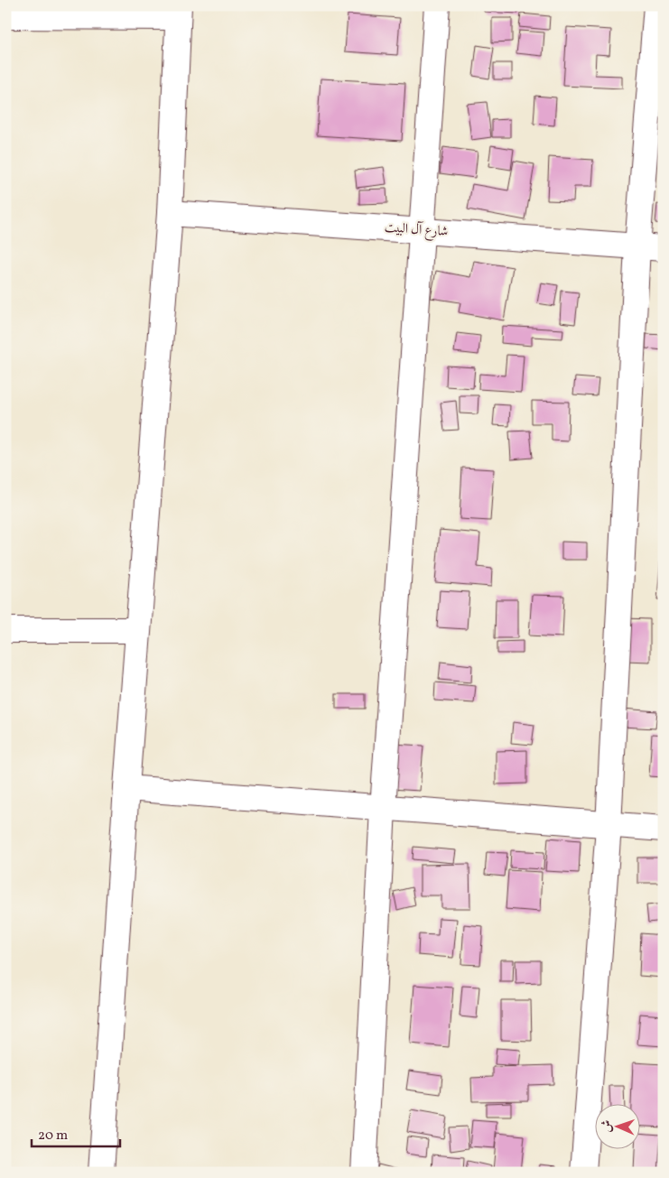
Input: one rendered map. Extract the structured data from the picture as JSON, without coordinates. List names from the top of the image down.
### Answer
{
  "streets": {
    "street": ["شارع آل البيت"]
  },
  "scale_bar": "20 m",
  "north": "left"
}
